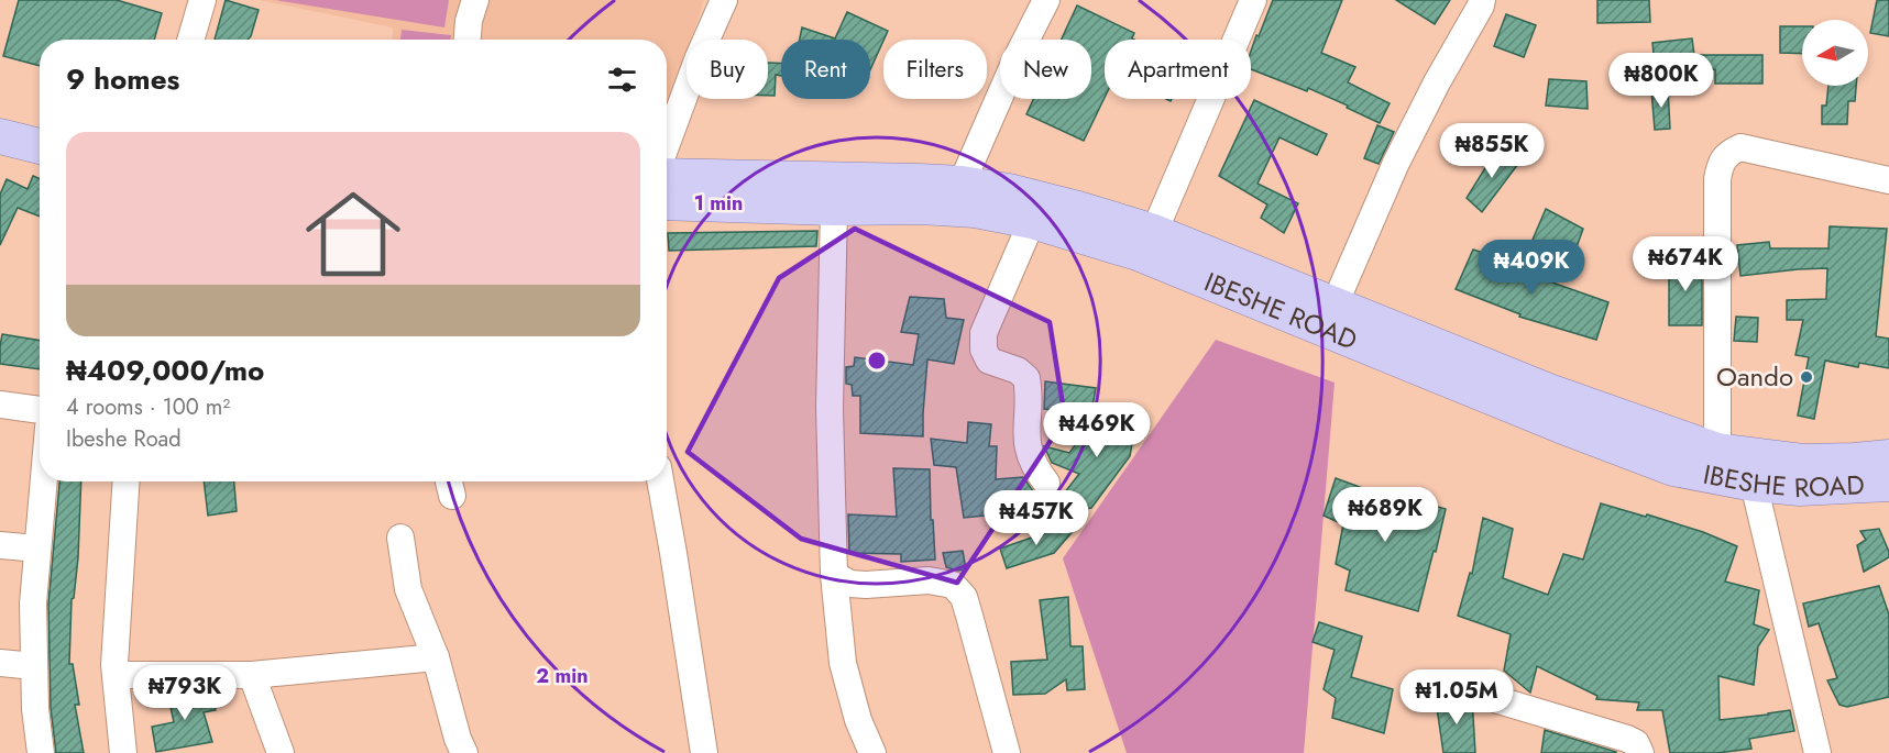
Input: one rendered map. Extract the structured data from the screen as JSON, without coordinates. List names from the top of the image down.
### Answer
{
  "streets": {
    "main road": ["IBESHE ROAD"]
  },
  "places": ["Oando"],
  "north": "left",
  "page": {
    "chip": [
      "Buy",
      "Rent",
      "Filters",
      "New",
      "Apartment"
    ],
    "heading": "9 homes",
    "price": [
      "₦800K",
      "₦855K",
      "₦674K",
      "₦409K",
      "₦469K",
      "₦689K",
      "₦457K",
      "₦793K",
      "₦1.05M"
    ],
    "list": [
      {
        "name": "₦409,000/mo",
        "note": "4 rooms · 100 m² · Ibeshe Road"
      }
    ]
  },
  "rings": ["1 min", "2 min"]
}
